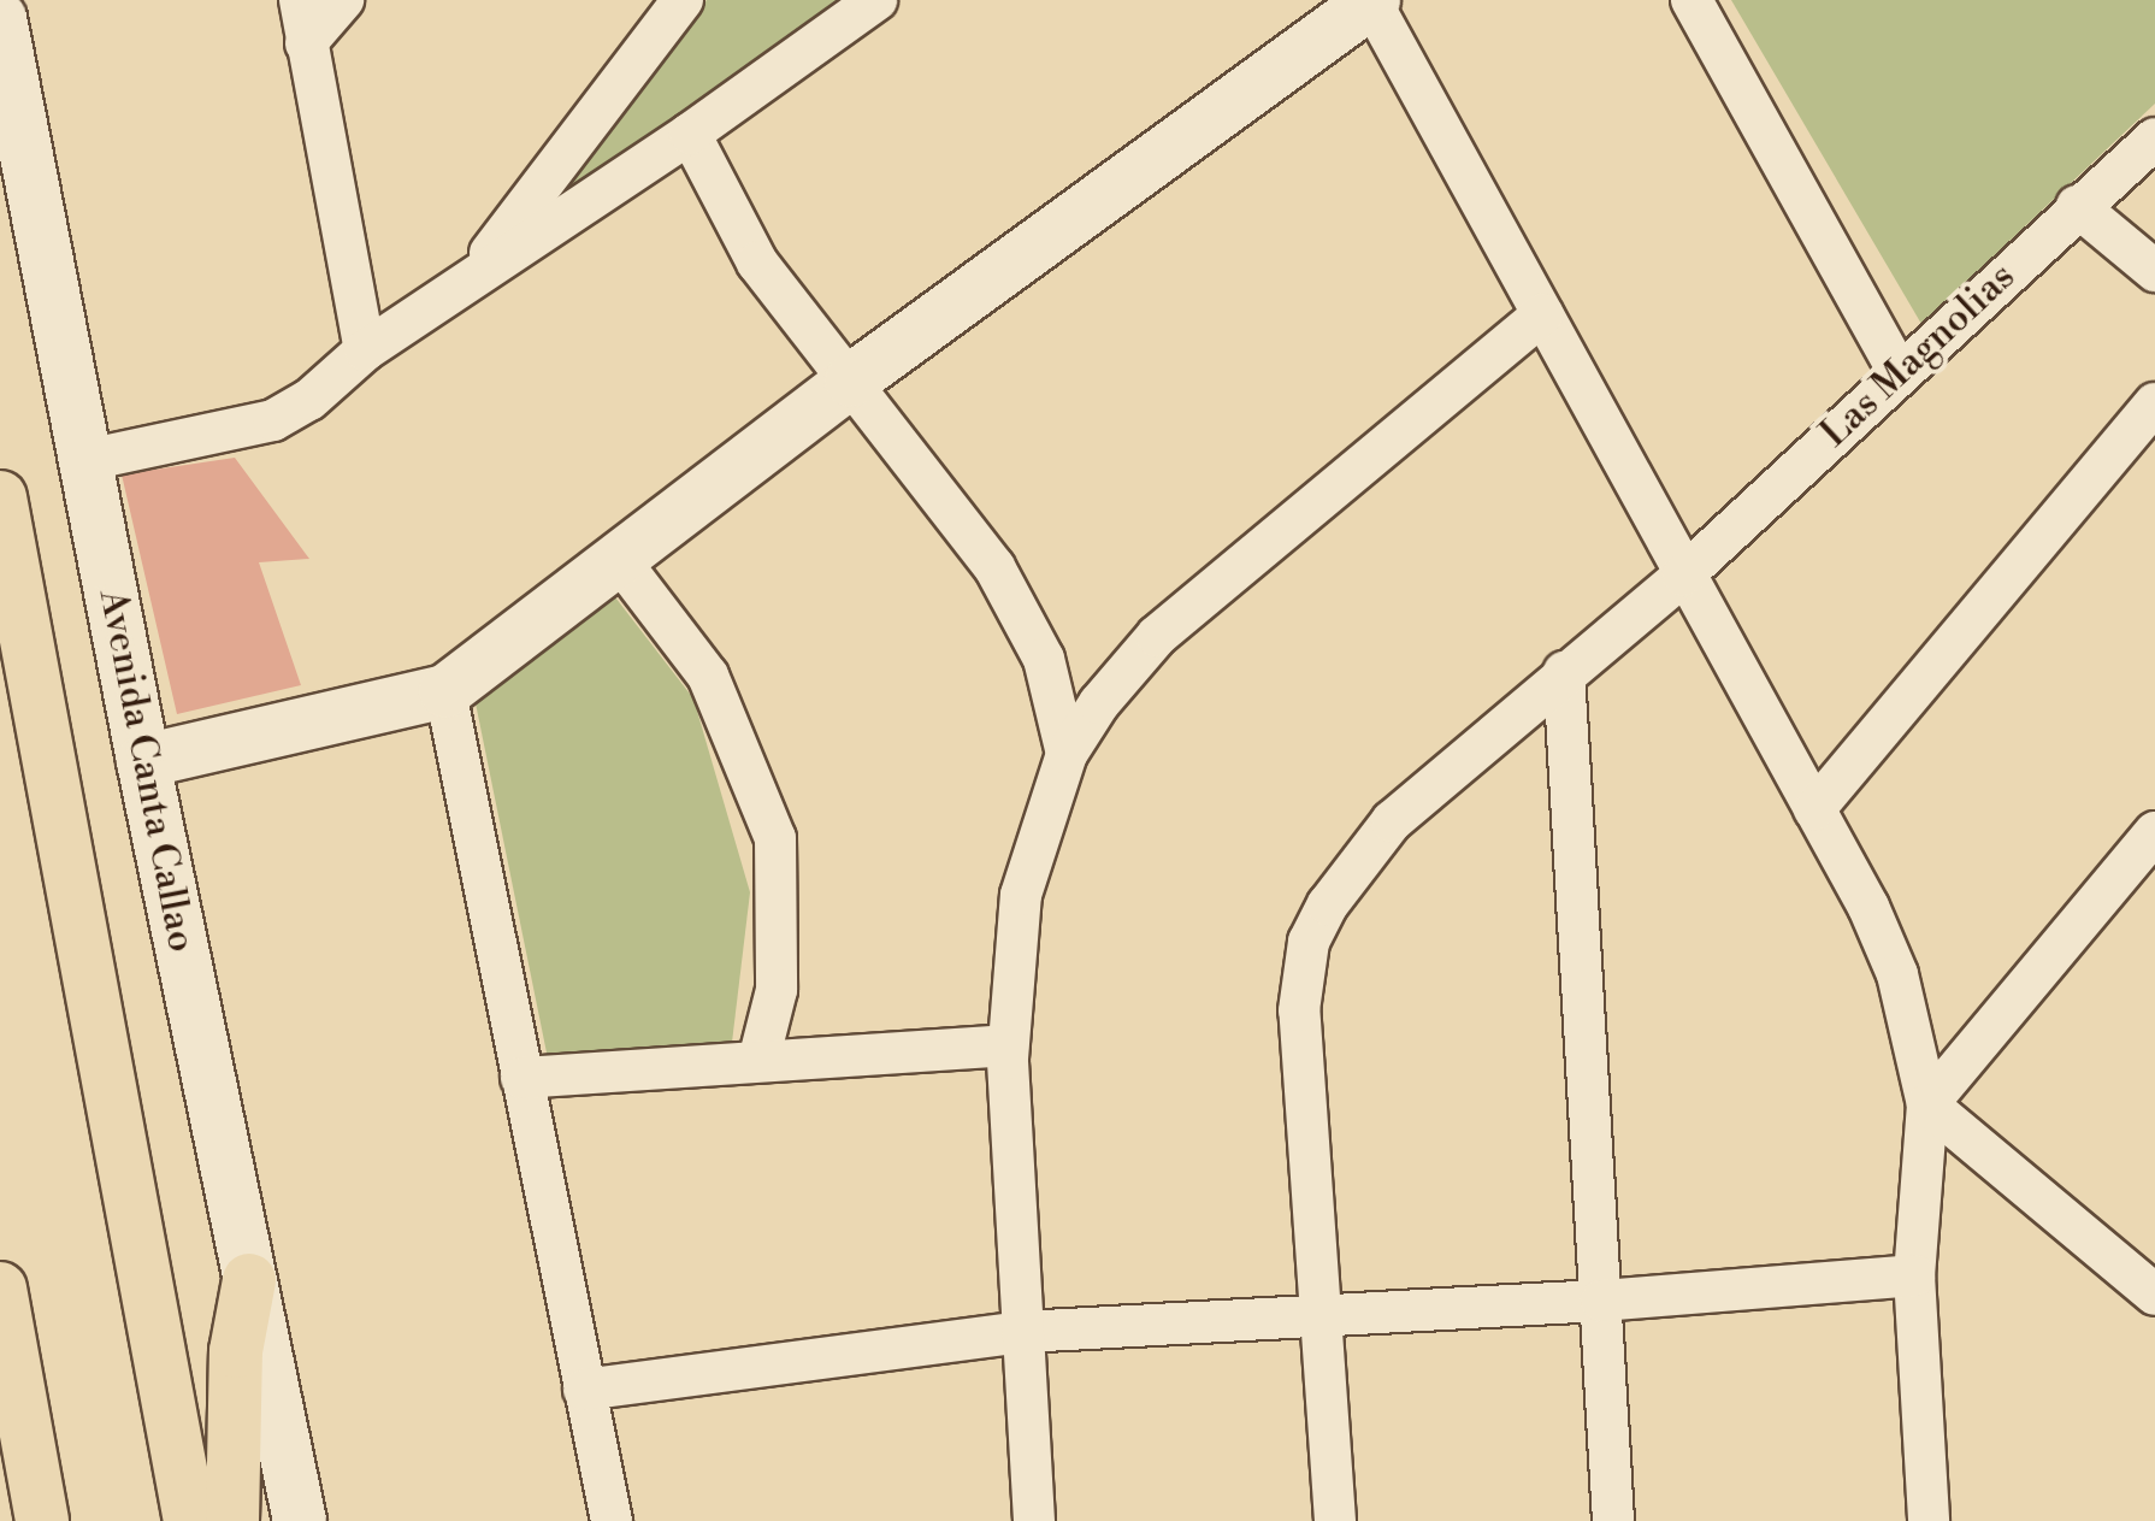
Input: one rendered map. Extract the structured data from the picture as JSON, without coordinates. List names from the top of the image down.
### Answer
{
  "streets": {
    "main road": ["Avenida Canta Callao"],
    "street": ["Las Magnolias"]
  }
}
